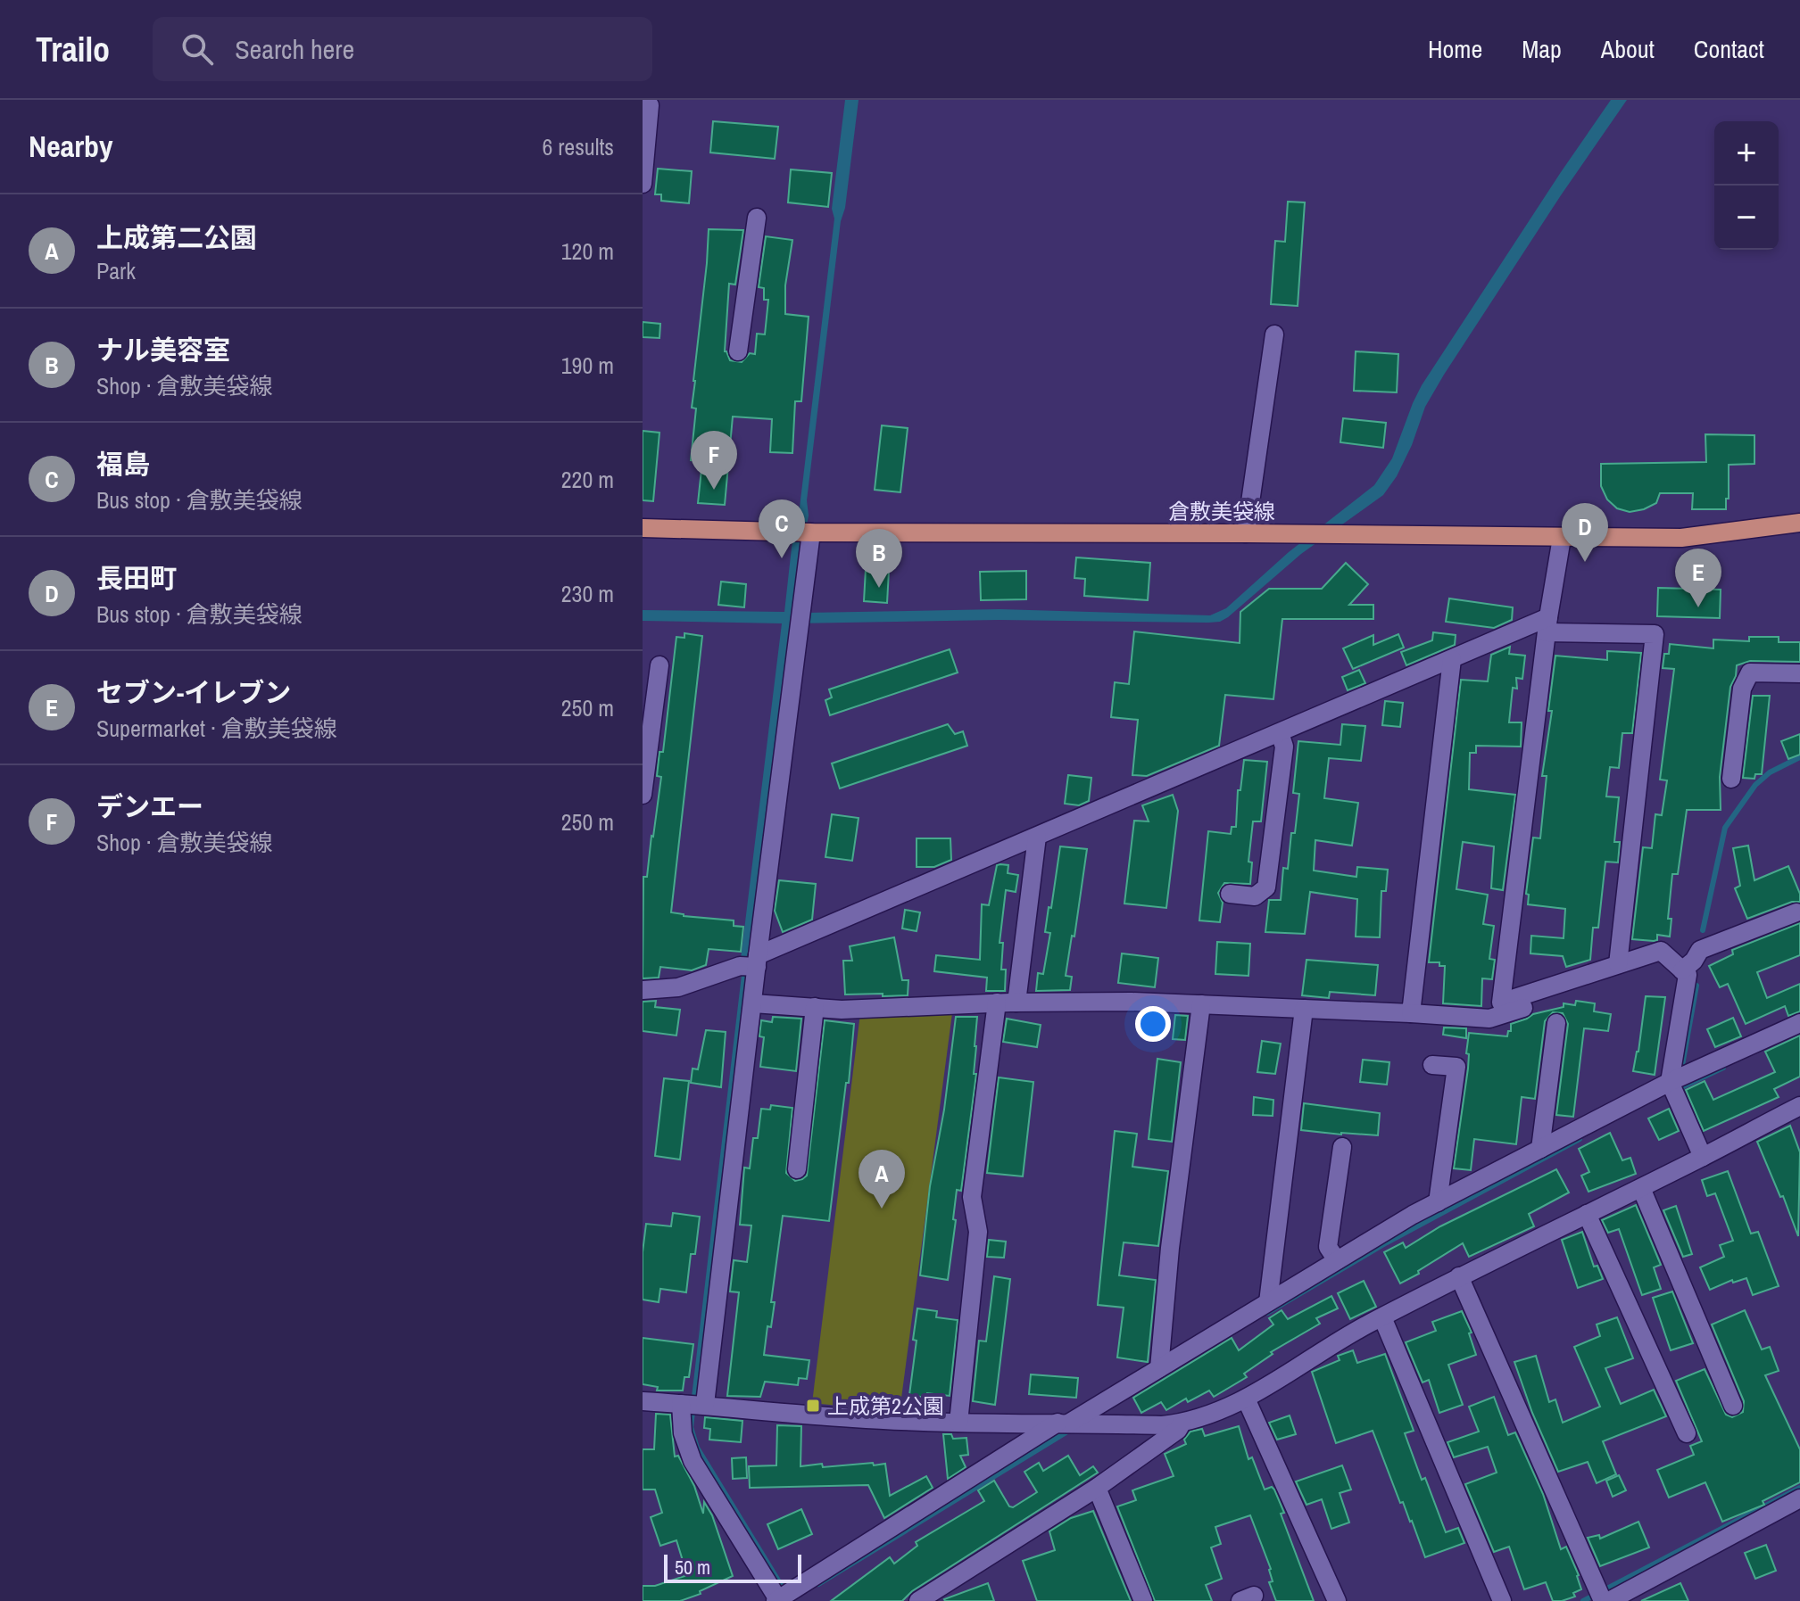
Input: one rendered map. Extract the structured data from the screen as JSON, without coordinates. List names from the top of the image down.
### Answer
{
  "streets": {
    "main road": ["倉敷美袋線"]
  },
  "places": {
    "transit": ["上成第2公園"]
  },
  "scale_bar": "50 m",
  "page": {
    "header": "Trailo",
    "search": "Search here",
    "nav": [
      "Home",
      "Map",
      "About",
      "Contact"
    ],
    "heading": ["Nearby", "6 results"],
    "map_buttons": ["+", "−"],
    "list": [
      {
        "mark": "A",
        "name": "上成第二公園",
        "note": "Park",
        "value": "120 m"
      },
      {
        "mark": "B",
        "name": "ナル美容室",
        "note": "Shop · 倉敷美袋線",
        "value": "190 m"
      },
      {
        "mark": "C",
        "name": "福島",
        "note": "Bus stop · 倉敷美袋線",
        "value": "220 m"
      },
      {
        "mark": "D",
        "name": "長田町",
        "note": "Bus stop · 倉敷美袋線",
        "value": "230 m"
      },
      {
        "mark": "E",
        "name": "セブン-イレブン",
        "note": "Supermarket · 倉敷美袋線",
        "value": "250 m"
      },
      {
        "mark": "F",
        "name": "デンエー",
        "note": "Shop · 倉敷美袋線",
        "value": "250 m"
      }
    ],
    "pins": [
      "F",
      "C",
      "D",
      "B",
      "E",
      "A"
    ],
    "scale": "50 m"
  }
}
